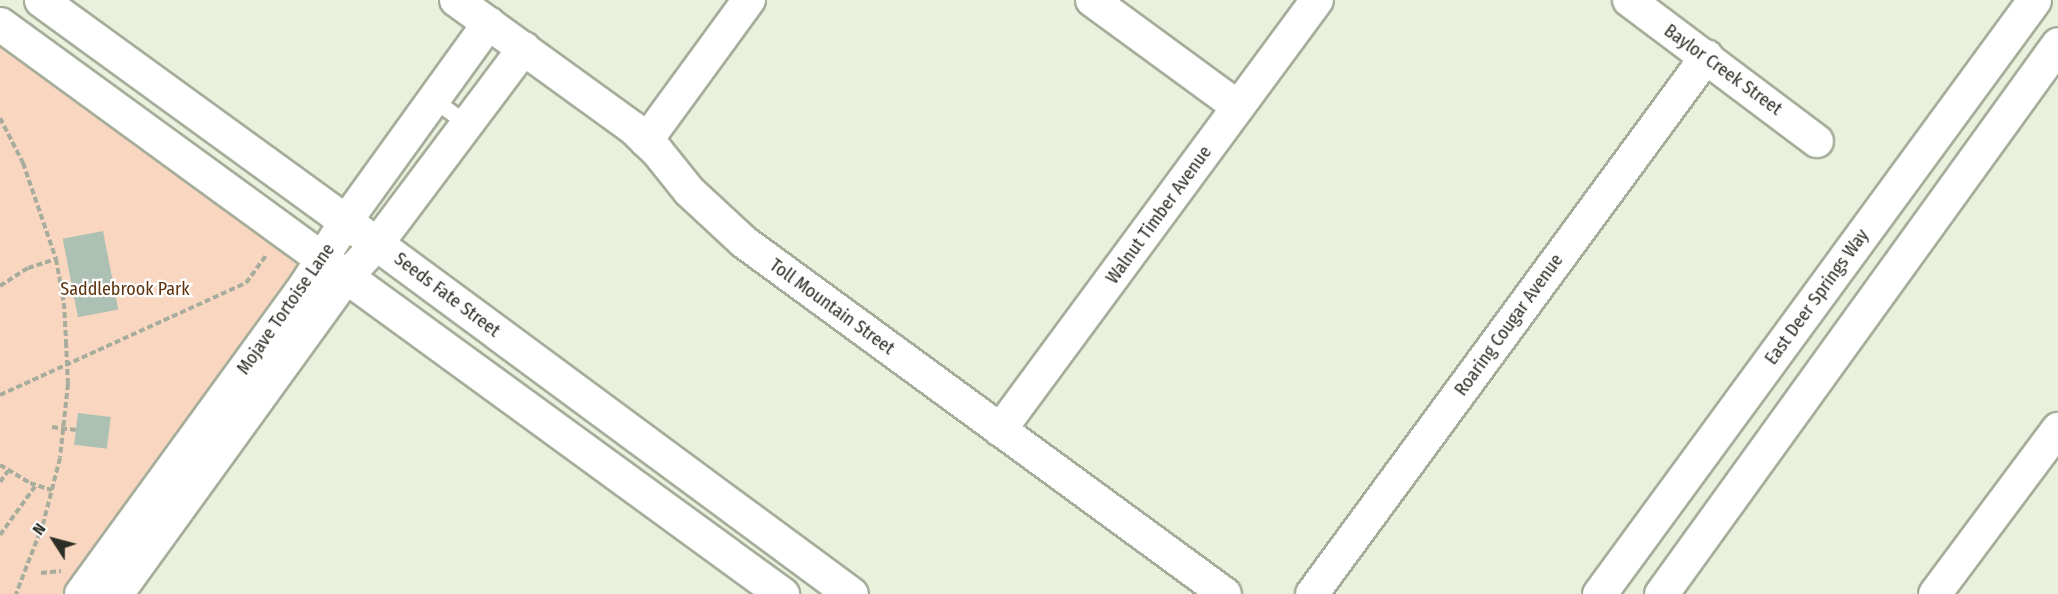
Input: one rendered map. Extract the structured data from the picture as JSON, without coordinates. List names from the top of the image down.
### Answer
{
  "streets": {
    "street": [
      "Baylor Creek Street",
      "Walnut Timber Avenue",
      "Seeds Fate Street",
      "East Deer Springs Way",
      "Toll Mountain Street",
      "Mojave Tortoise Lane",
      "Roaring Cougar Avenue"
    ]
  },
  "crossings": [
    ["Baylor Creek Street", "Roaring Cougar Avenue"],
    ["Walnut Timber Avenue", "Toll Mountain Street"],
    ["Seeds Fate Street", "Mojave Tortoise Lane"],
    ["Toll Mountain Street", "Mojave Tortoise Lane"]
  ],
  "parks": ["Saddlebrook Park"],
  "north": "top left"
}
